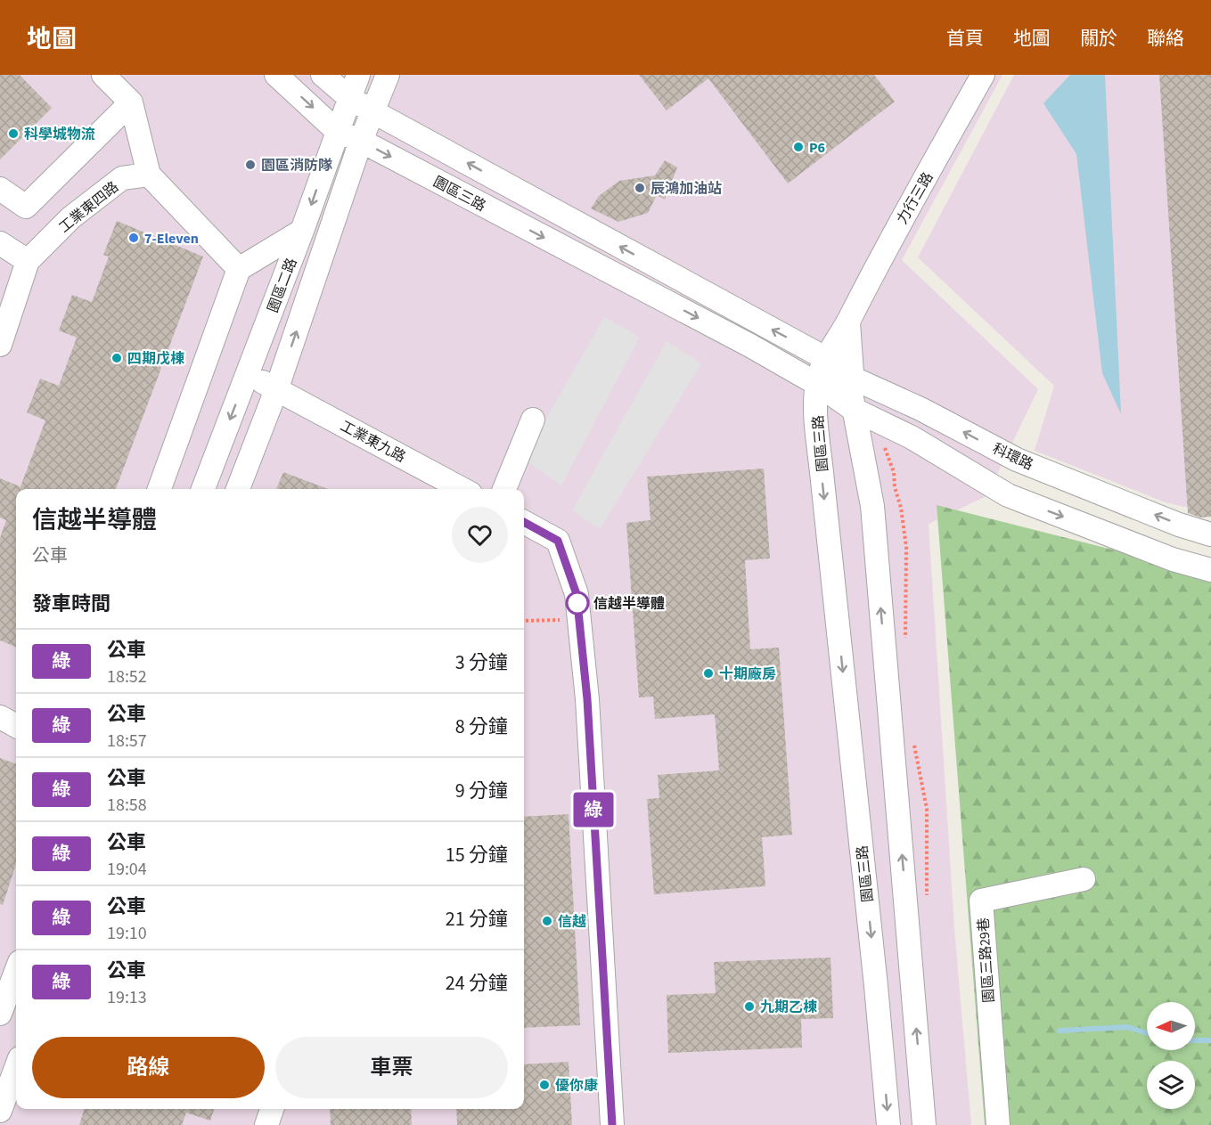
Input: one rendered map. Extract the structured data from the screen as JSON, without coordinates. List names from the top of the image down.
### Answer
{
  "streets": {
    "street": [
      "園區三路",
      "力行三路",
      "工業東四路",
      "園區二路",
      "工業東九路",
      "科環路",
      "園區三路29巷"
    ]
  },
  "crossings": [
    ["園區三路", "力行三路"],
    ["園區三路", "園區二路"],
    ["園區三路", "科環路"],
    ["力行三路", "科環路"],
    ["園區二路", "工業東九路"]
  ],
  "places": [
    "科學城物流",
    "P6",
    "園區消防隊",
    "辰鴻加油站",
    "7-Eleven",
    "四期戊棟",
    "信越半導體",
    "十期廠房",
    "信越",
    "九期乙棟",
    "優你康"
  ],
  "lines": ["bus line 綠"],
  "north": "left",
  "page": {
    "header": "地圖",
    "nav": [
      "首頁",
      "地圖",
      "關於",
      "聯絡"
    ],
    "on_map": "綠",
    "heading": [
      ["信越半導體", "公車"],
      "發車時間"
    ],
    "list": [
      {
        "mark": "綠",
        "name": "公車",
        "note": "18:52",
        "value": "3 分鐘"
      },
      {
        "mark": "綠",
        "name": "公車",
        "note": "18:57",
        "value": "8 分鐘"
      },
      {
        "mark": "綠",
        "name": "公車",
        "note": "18:58",
        "value": "9 分鐘"
      },
      {
        "mark": "綠",
        "name": "公車",
        "note": "19:04",
        "value": "15 分鐘"
      },
      {
        "mark": "綠",
        "name": "公車",
        "note": "19:10",
        "value": "21 分鐘"
      },
      {
        "mark": "綠",
        "name": "公車",
        "note": "19:13",
        "value": "24 分鐘"
      }
    ],
    "buttons": ["路線", "車票"]
  }
}
